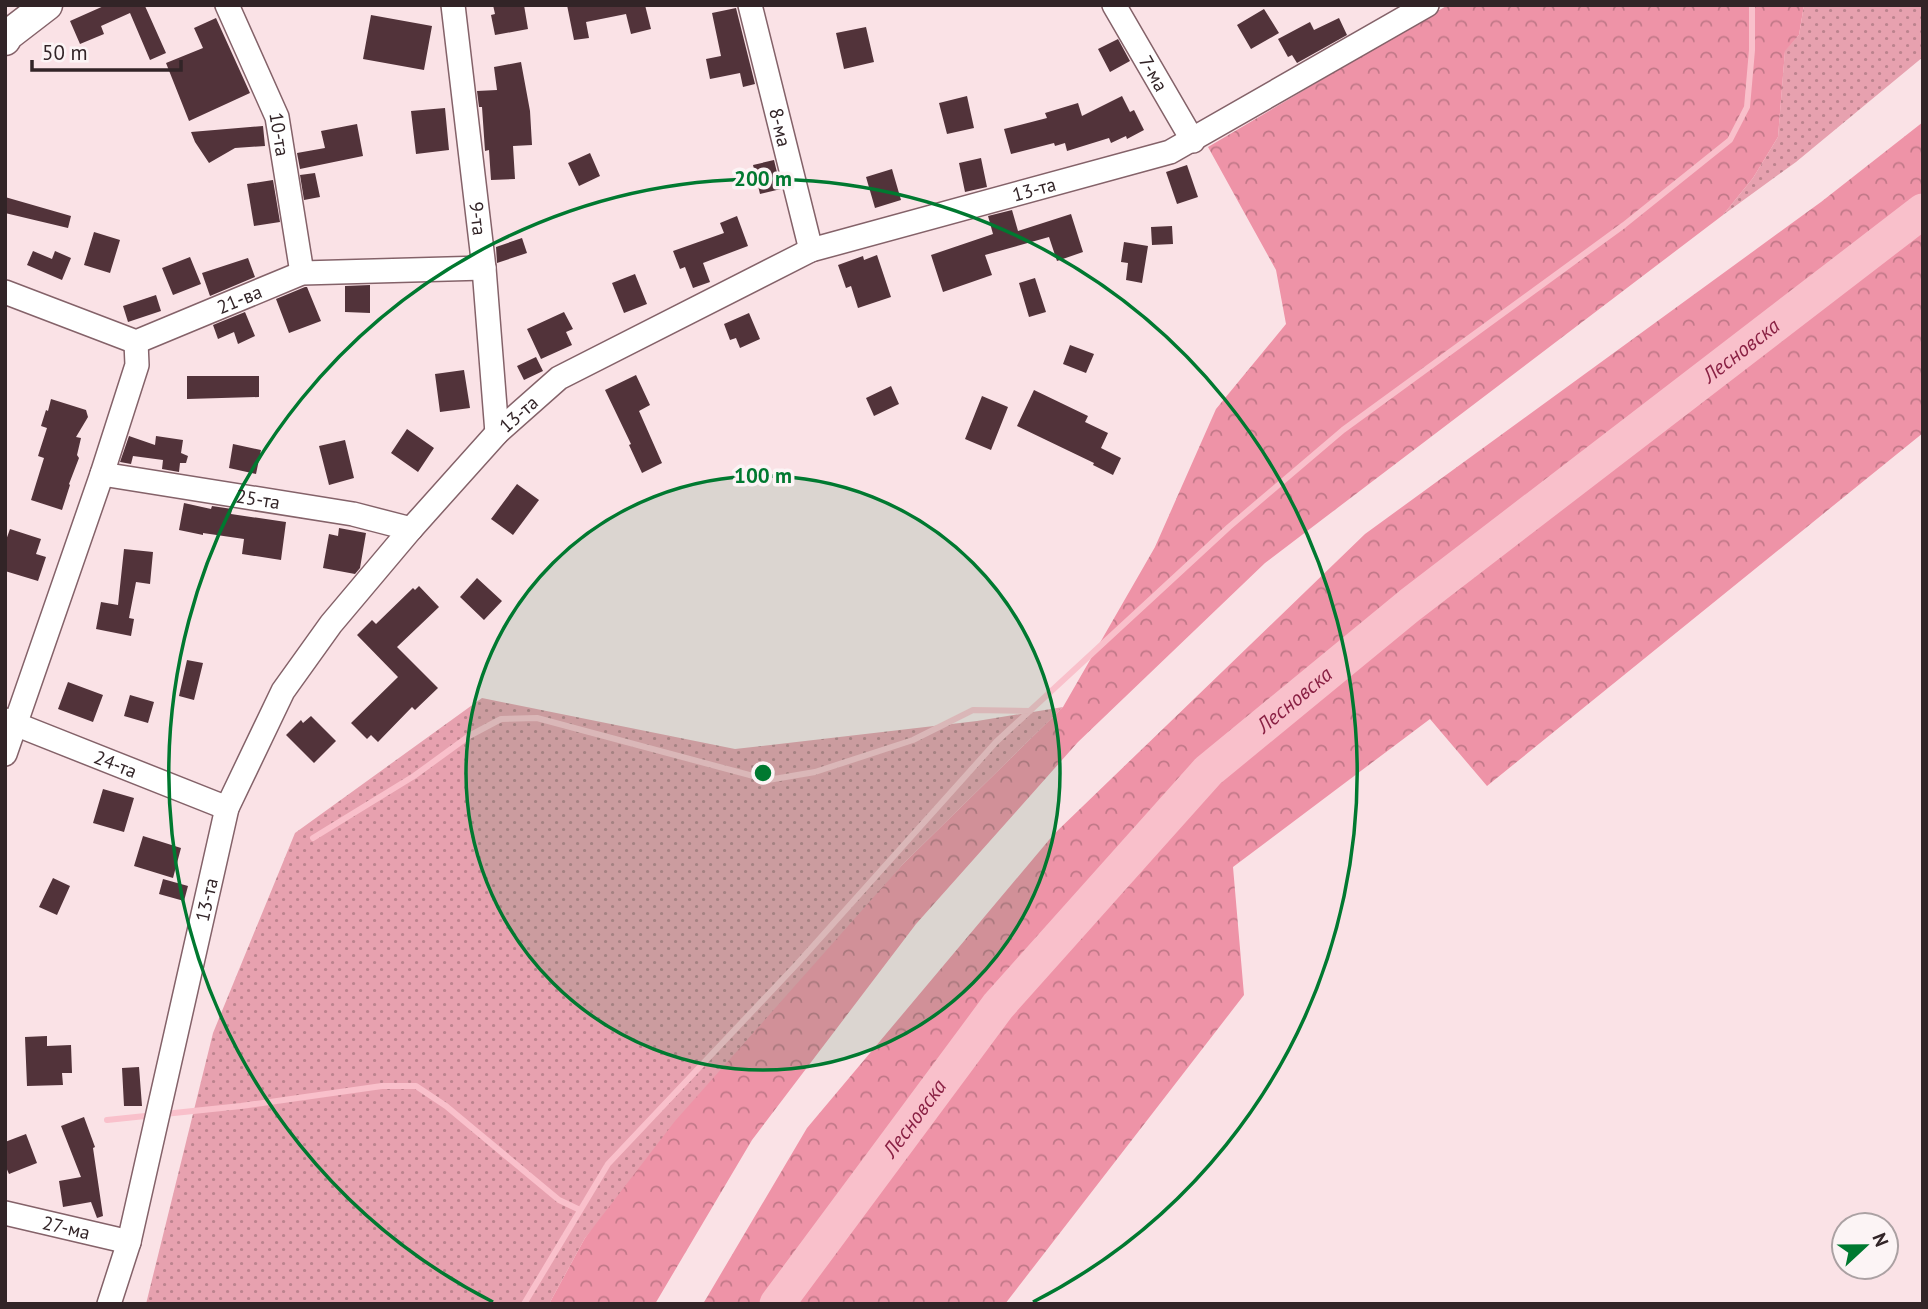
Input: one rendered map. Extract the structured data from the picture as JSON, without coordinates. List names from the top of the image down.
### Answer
{
  "streets": {
    "street": [
      "7-ма",
      "8-ма",
      "10-та",
      "13-та",
      "9-та",
      "21-ва",
      "25-та",
      "24-та",
      "27-ма"
    ]
  },
  "crossings": [
    ["7-ма", "13-та"],
    ["8-ма", "13-та"],
    ["10-та", "21-ва"],
    ["13-та", "9-та"],
    ["13-та", "25-та"],
    ["13-та", "24-та"],
    ["13-та", "27-ма"],
    ["9-та", "21-ва"]
  ],
  "water": ["Лесновска"],
  "scale_bar": "50 m",
  "north": "right",
  "rings": ["200 m", "100 m"]
}
